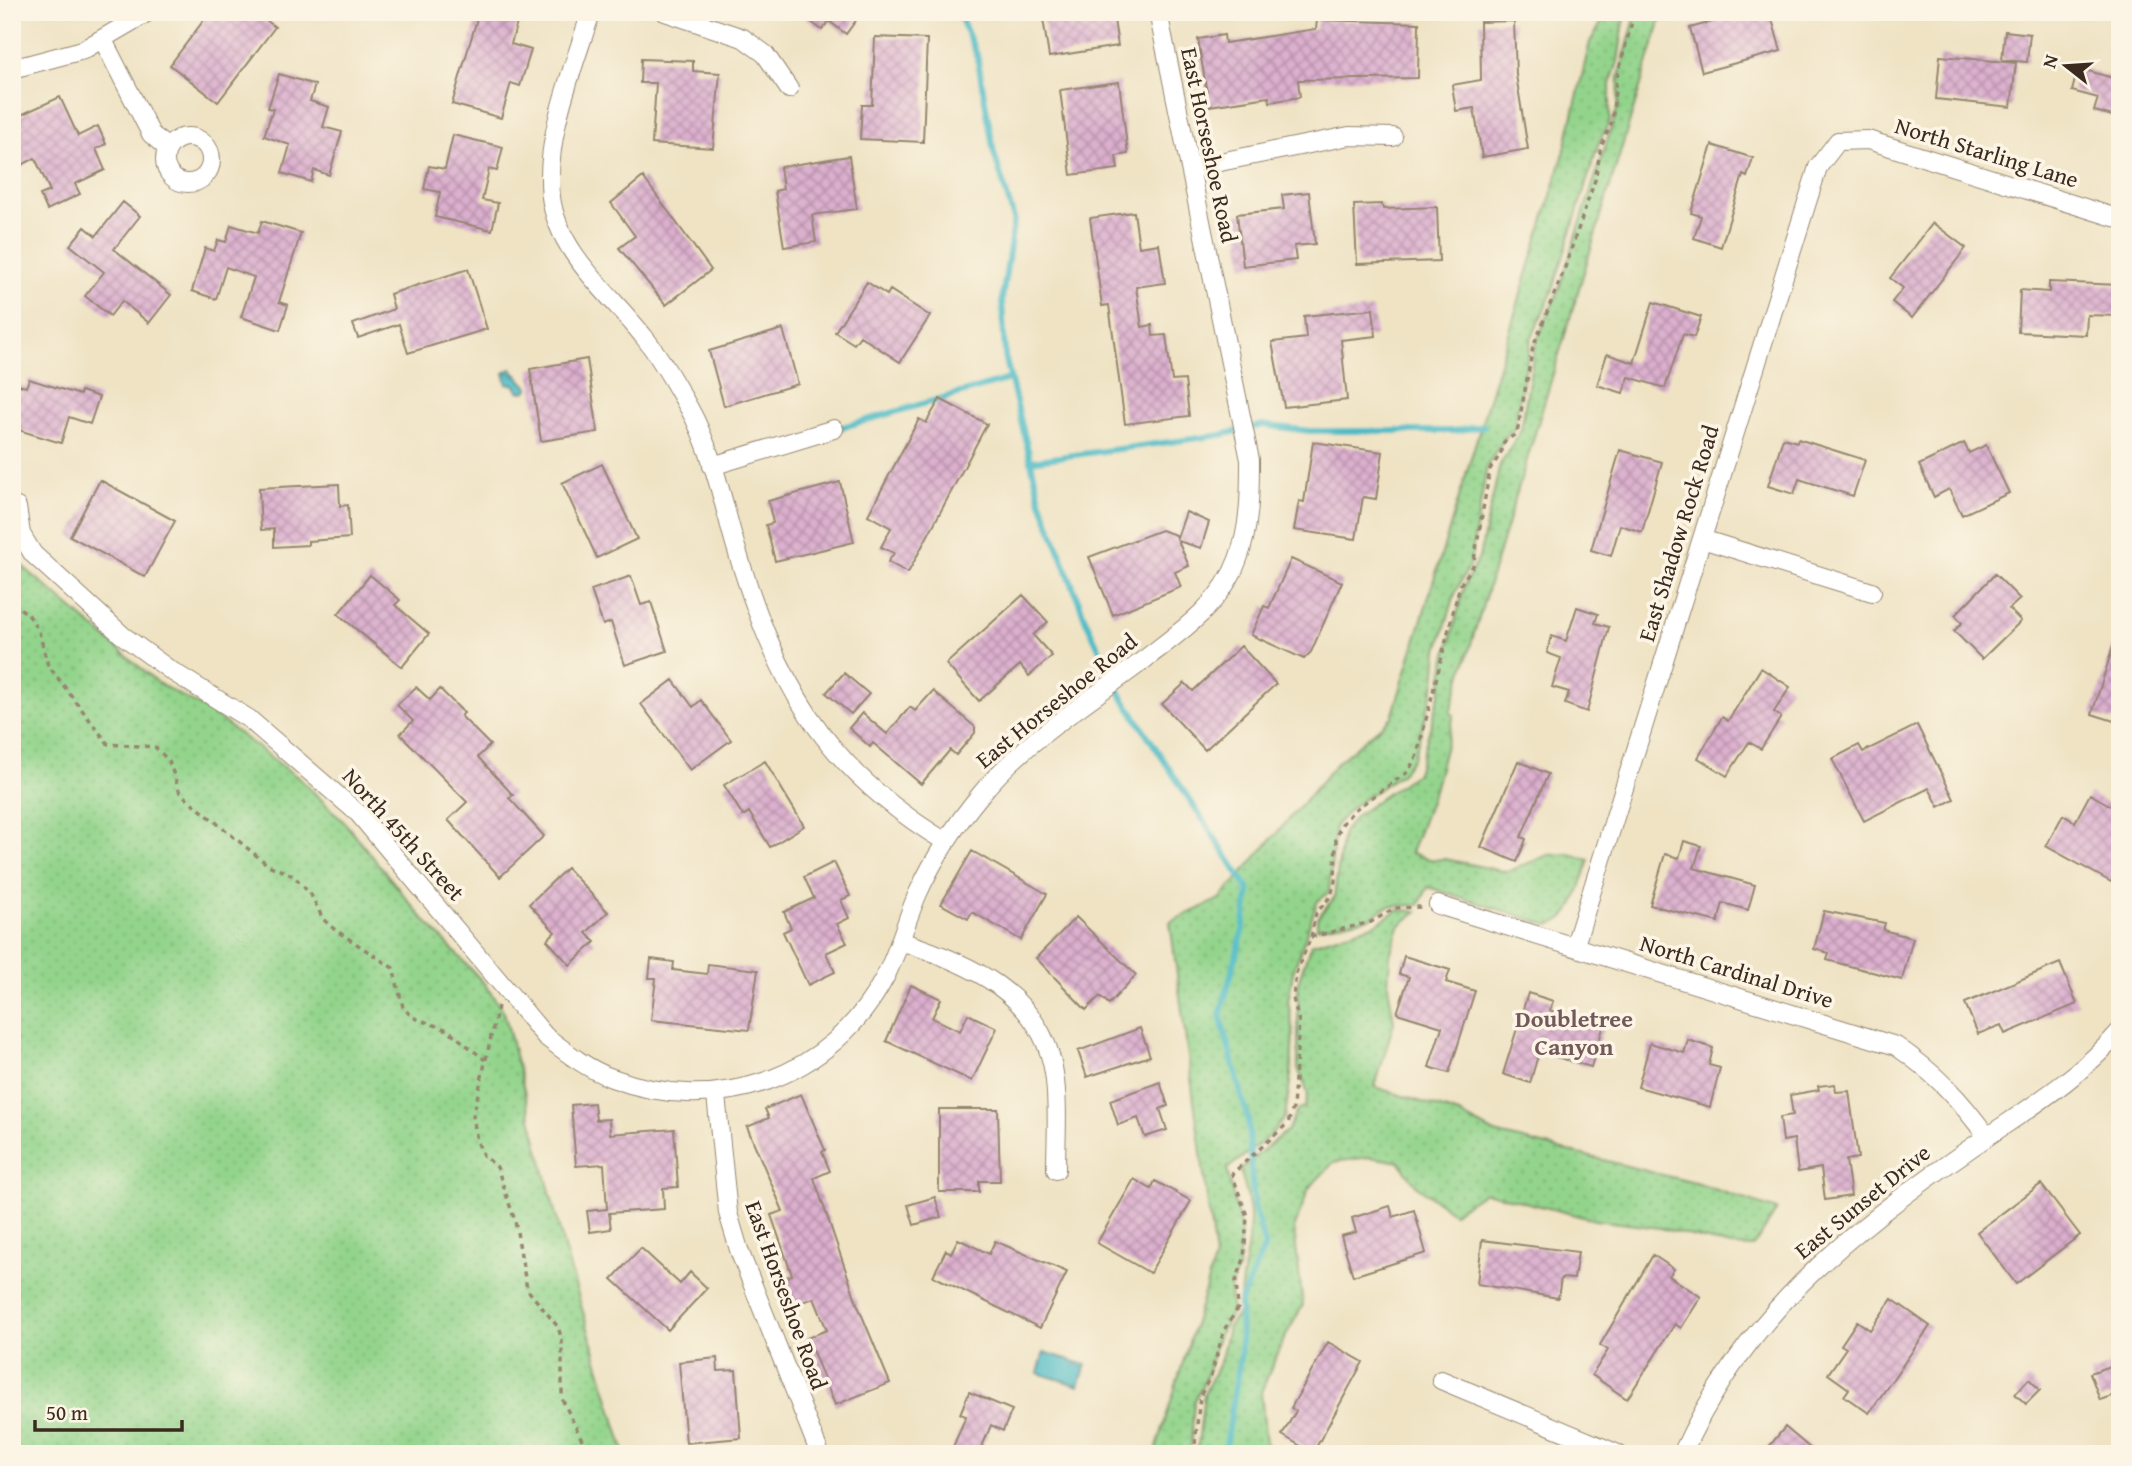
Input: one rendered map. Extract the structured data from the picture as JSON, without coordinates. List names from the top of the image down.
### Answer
{
  "streets": {
    "street": [
      "East Horseshoe Road",
      "North Starling Lane",
      "East Shadow Rock Road",
      "North 45th Street",
      "North Cardinal Drive",
      "East Sunset Drive"
    ]
  },
  "crossings": [
    ["East Horseshoe Road", "North 45th Street"],
    ["North Starling Lane", "East Shadow Rock Road"],
    ["East Shadow Rock Road", "North Cardinal Drive"],
    ["North Cardinal Drive", "East Sunset Drive"]
  ],
  "districts": ["Doubletree Canyon"],
  "scale_bar": "50 m",
  "north": "left"
}
